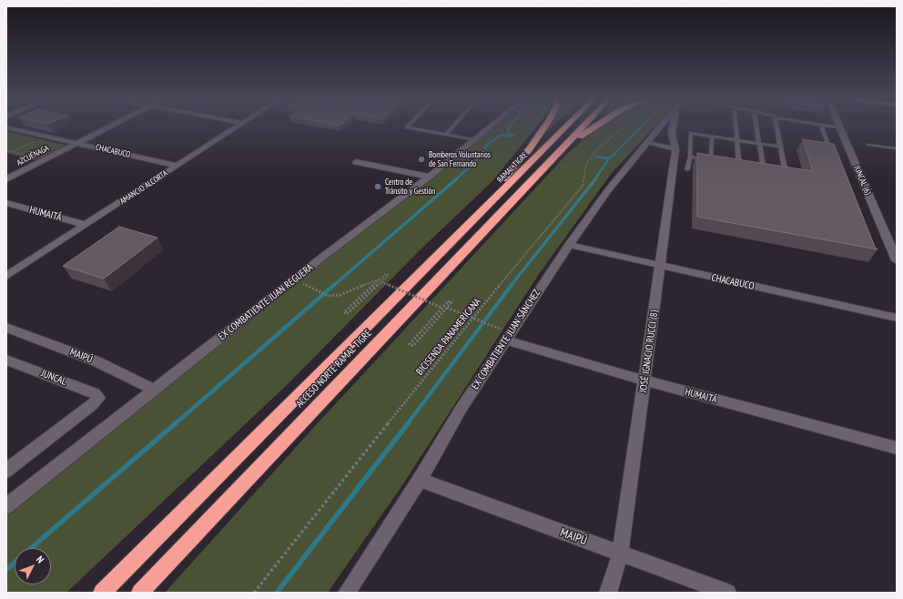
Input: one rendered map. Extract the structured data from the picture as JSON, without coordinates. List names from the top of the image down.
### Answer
{
  "streets": {
    "highway": ["RAMAL TIGRE", "ACCESO NORTE RAMAL TIGRE"],
    "street": [
      "CHACABUCO",
      "AZCUÉNAGA",
      "JUNCAL (6)",
      "AMANCIO ALCORTA",
      "HUMAITÁ",
      "EX COMBATIENTE JUAN REGUERA",
      "EX COMBATIENTE JUAN SÁNCHEZ",
      "JOSÉ IGNACIO RUCCI (8)",
      "MAIPÚ",
      "JUNCAL"
    ],
    "path": ["BICISENDA PANAMERICANA"]
  },
  "crossings": [
    ["CHACABUCO", "AZCUÉNAGA"],
    ["CHACABUCO", "AMANCIO ALCORTA"],
    ["CHACABUCO", "EX COMBATIENTE JUAN SÁNCHEZ"],
    ["CHACABUCO", "JOSÉ IGNACIO RUCCI (8)"],
    ["RAMAL TIGRE", "ACCESO NORTE RAMAL TIGRE"],
    ["AMANCIO ALCORTA", "HUMAITÁ"],
    ["HUMAITÁ", "EX COMBATIENTE JUAN SÁNCHEZ"],
    ["HUMAITÁ", "JOSÉ IGNACIO RUCCI (8)"],
    ["EX COMBATIENTE JUAN REGUERA", "MAIPÚ"],
    ["EX COMBATIENTE JUAN SÁNCHEZ", "MAIPÚ"],
    ["JOSÉ IGNACIO RUCCI (8)", "MAIPÚ"]
  ],
  "places": ["Bomberos Voluntarios de San Fernando", "Centro de Tránsito y Gestión"],
  "north": "top right"
}
